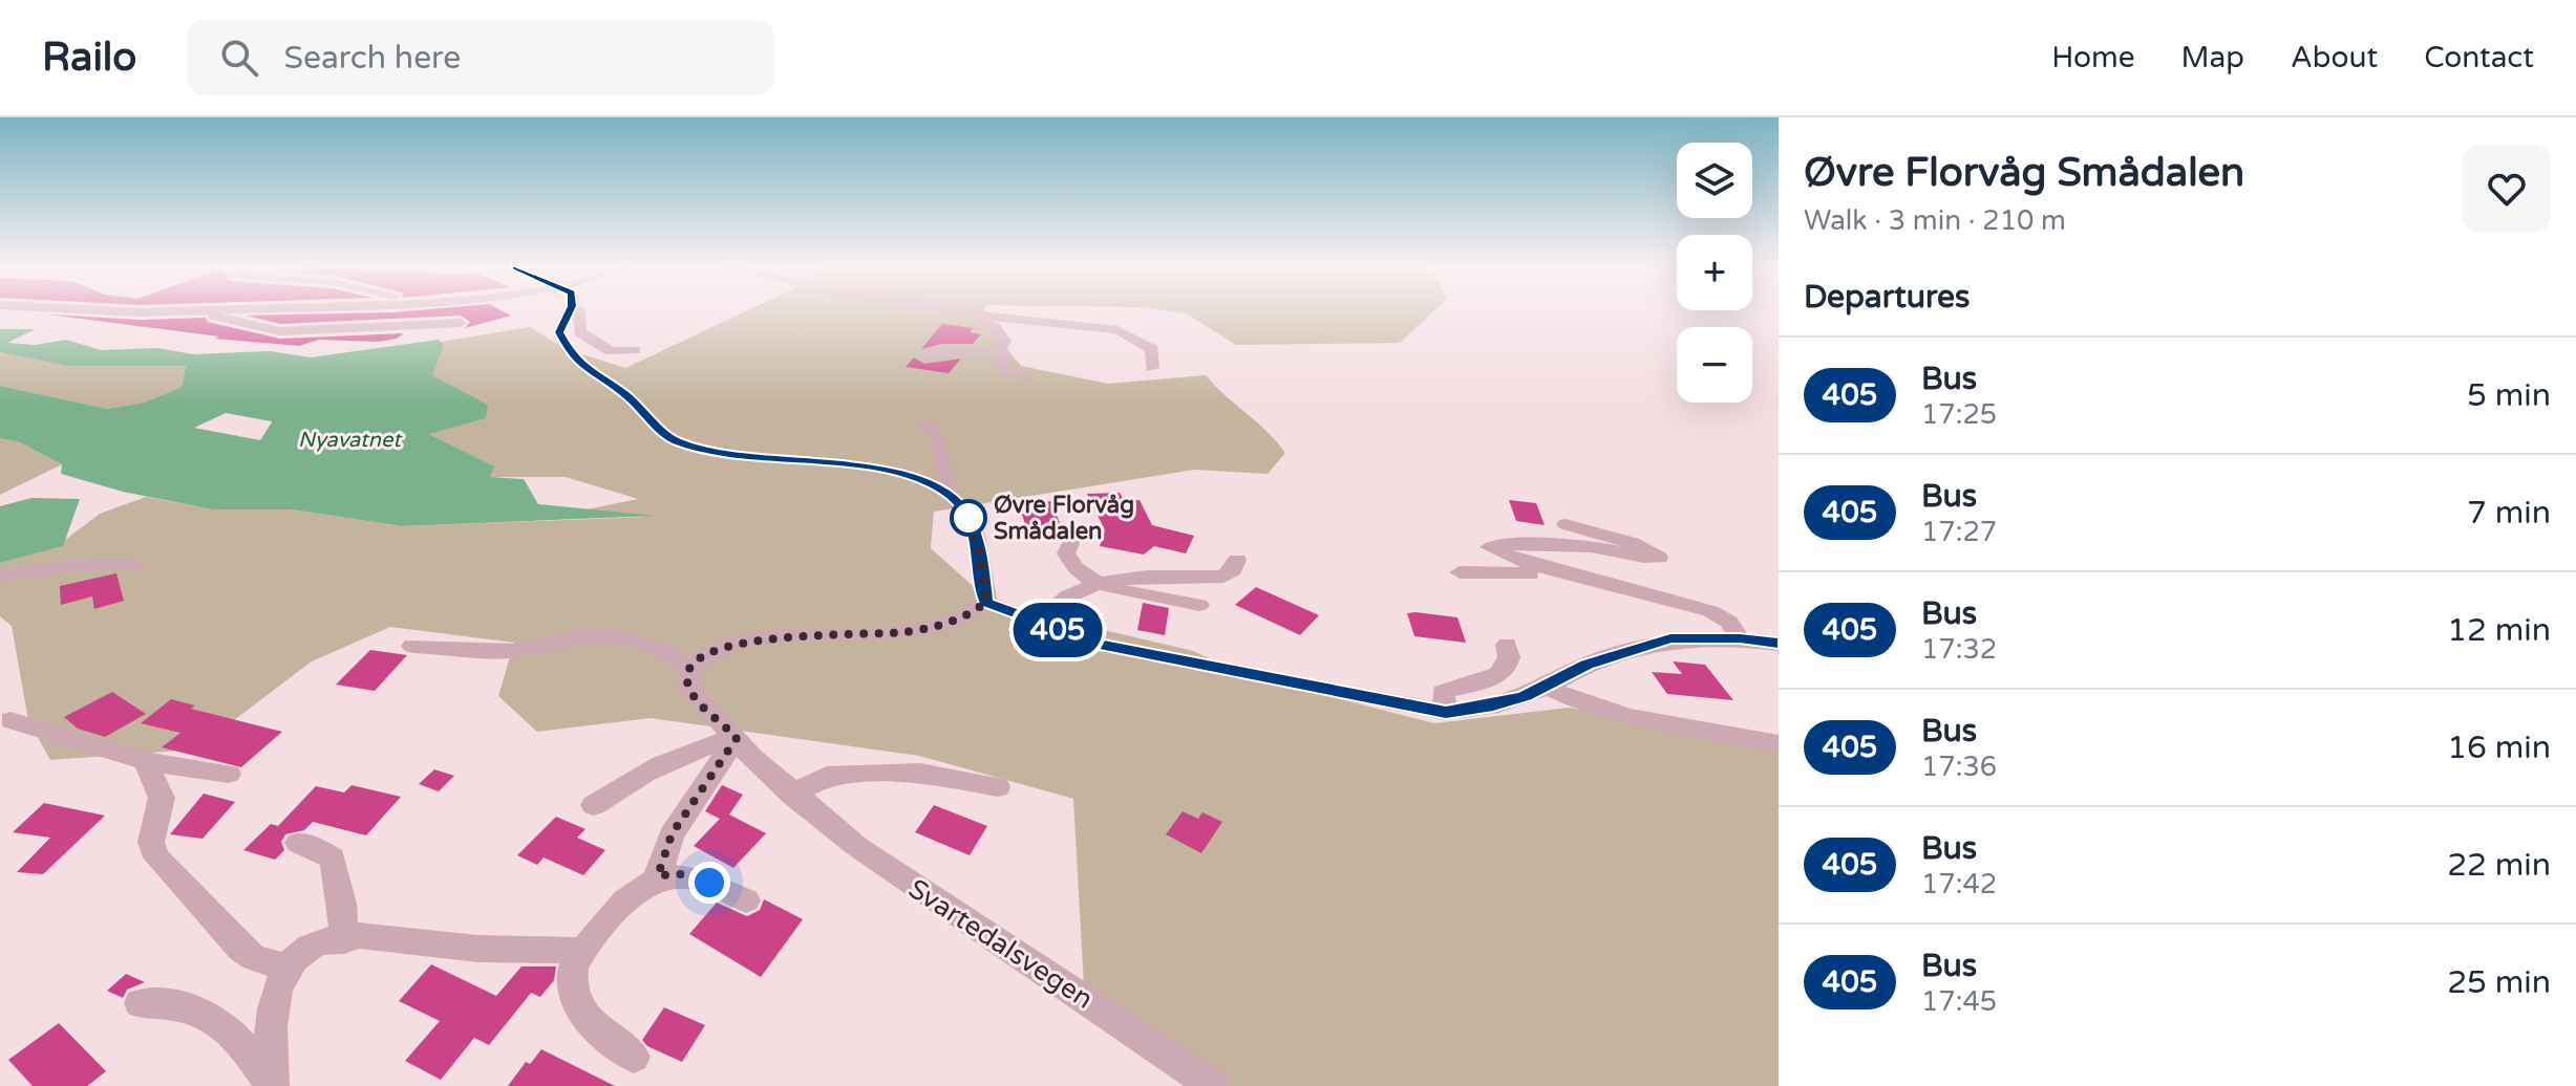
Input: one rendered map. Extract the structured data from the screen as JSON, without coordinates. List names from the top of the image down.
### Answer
{
  "streets": {
    "street": ["Svartedalsvegen"]
  },
  "water": ["Nyavatnet"],
  "places": ["Øvre Florvåg Smådalen"],
  "lines": ["bus line 405"],
  "page": {
    "header": "Railo",
    "search": "Search here",
    "nav": [
      "Home",
      "Map",
      "About",
      "Contact"
    ],
    "on_map": "405",
    "heading": [
      ["Øvre Florvåg Smådalen", "Walk · 3 min · 210 m"],
      "Departures"
    ],
    "map_buttons": ["+", "−"],
    "list": [
      {
        "mark": "405",
        "name": "Bus",
        "note": "17:25",
        "value": "5 min"
      },
      {
        "mark": "405",
        "name": "Bus",
        "note": "17:27",
        "value": "7 min"
      },
      {
        "mark": "405",
        "name": "Bus",
        "note": "17:32",
        "value": "12 min"
      },
      {
        "mark": "405",
        "name": "Bus",
        "note": "17:36",
        "value": "16 min"
      },
      {
        "mark": "405",
        "name": "Bus",
        "note": "17:42",
        "value": "22 min"
      },
      {
        "mark": "405",
        "name": "Bus",
        "note": "17:45",
        "value": "25 min"
      }
    ]
  }
}
